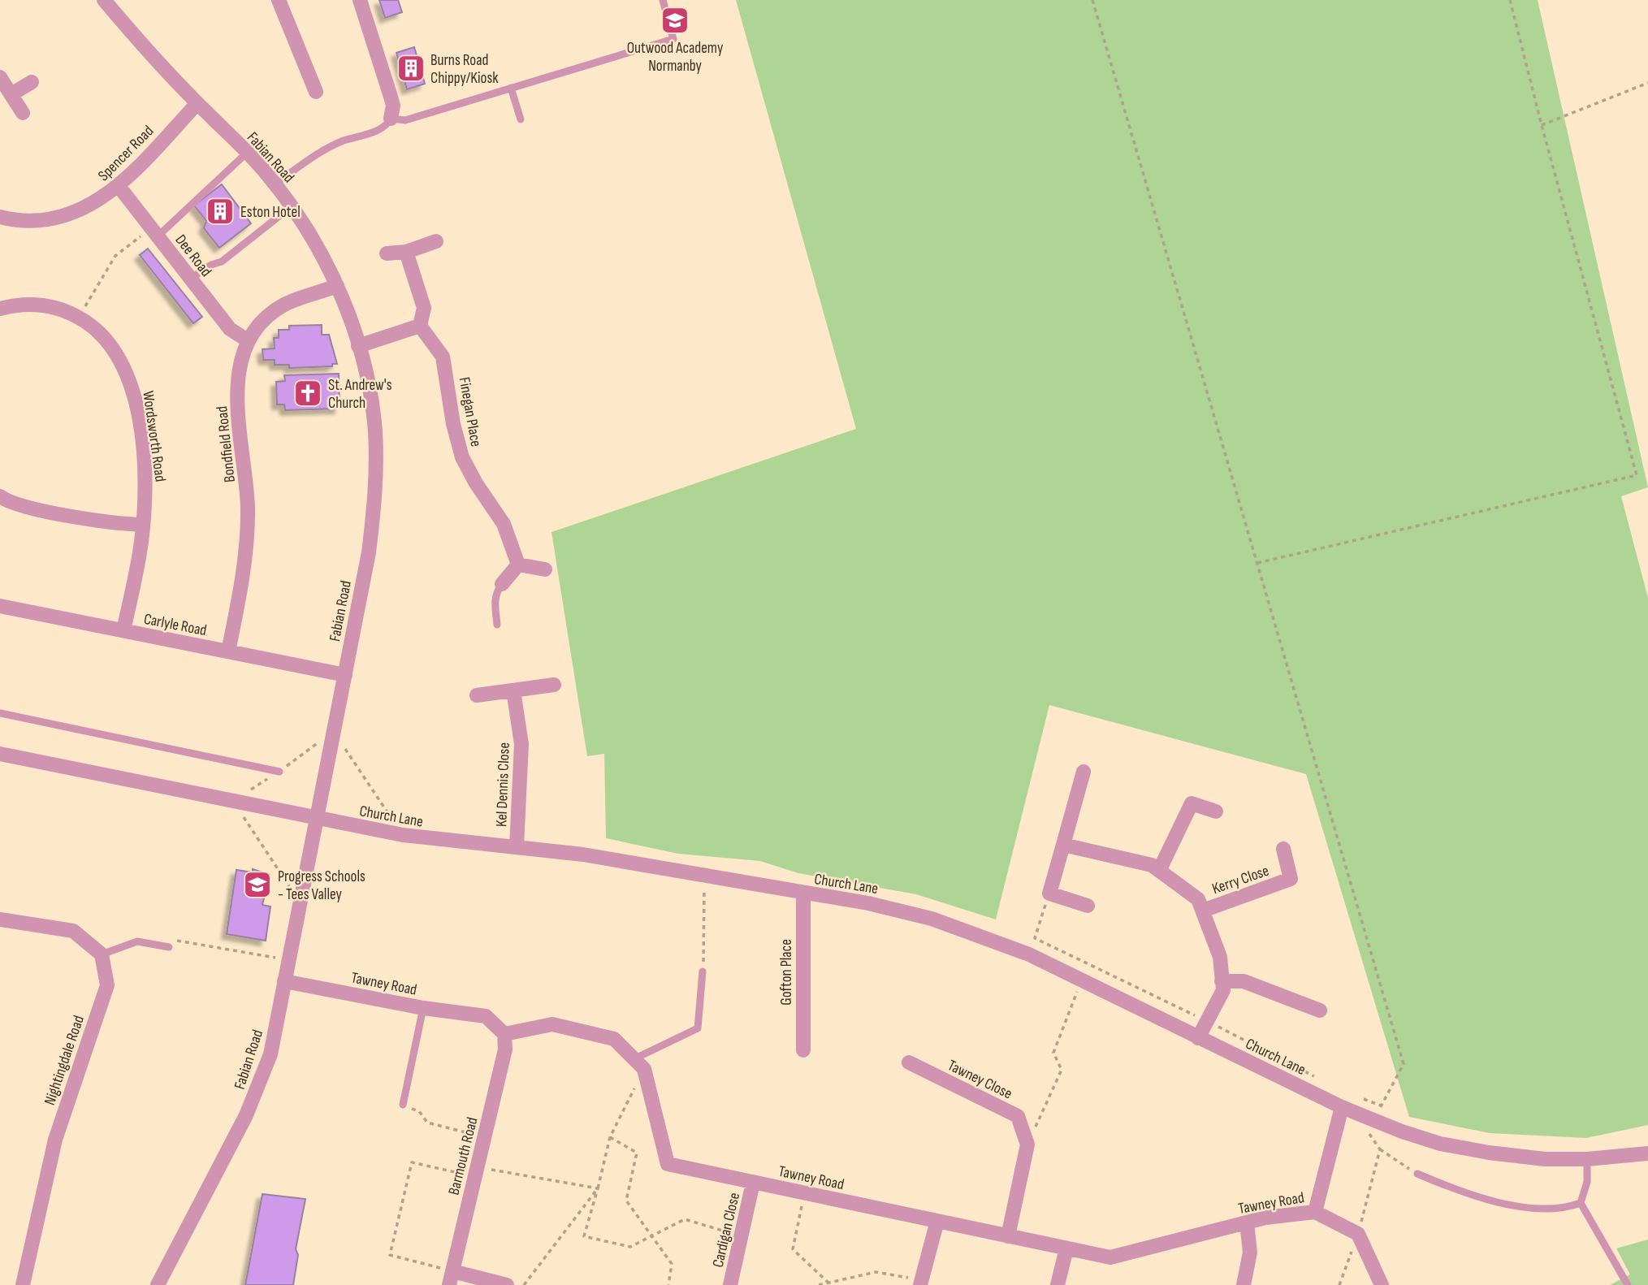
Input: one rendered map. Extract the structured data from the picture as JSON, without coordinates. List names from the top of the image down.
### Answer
{
  "streets": {
    "street": [
      "Spencer Road",
      "Fabian Road",
      "Dee Road",
      "Finegan Place",
      "Wordsworth Road",
      "Bondfield Road",
      "Carlyle Road",
      "Kel Dennis Close",
      "Church Lane",
      "Kerry Close",
      "Gofton Place",
      "Tawney Road",
      "Nightingdale Road",
      "Tawney Close",
      "Barmouth Road",
      "Cardigan Close"
    ]
  },
  "crossings": [
    ["Spencer Road", "Fabian Road"],
    ["Spencer Road", "Dee Road"],
    ["Fabian Road", "Bondfield Road"],
    ["Fabian Road", "Carlyle Road"],
    ["Fabian Road", "Church Lane"],
    ["Fabian Road", "Tawney Road"],
    ["Dee Road", "Bondfield Road"],
    ["Wordsworth Road", "Carlyle Road"],
    ["Bondfield Road", "Carlyle Road"],
    ["Kel Dennis Close", "Church Lane"],
    ["Church Lane", "Gofton Place"],
    ["Church Lane", "Tawney Road"],
    ["Tawney Road", "Barmouth Road"],
    ["Tawney Road", "Cardigan Close"]
  ],
  "places": {
    "school or university": ["Outwood Academy Normanby", "Progress Schools - Tees Valley"],
    "building": ["Burns Road Chippy/Kiosk", "Eston Hotel"],
    "church": ["St. Andrew's Church"]
  }
}
